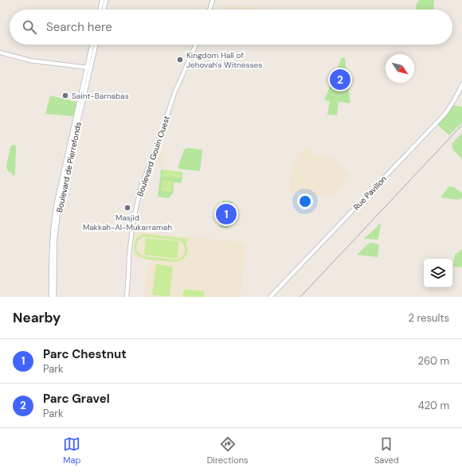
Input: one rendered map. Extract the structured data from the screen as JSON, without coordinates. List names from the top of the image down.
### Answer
{
  "streets": {
    "street": ["Boulevard Gouin Ouest", "Boulevard de Pierrefonds", "Rue Pavillon"]
  },
  "places": ["Kingdom Hall of Jehovah's Witnesses", "Saint-Barnabas", "Masjid Makkah-Al-Mukarramah"],
  "north": "bottom right",
  "page": {
    "search": "Search here",
    "pins": ["2", "1"],
    "heading": ["Nearby", "2 results"],
    "list": [
      {
        "mark": "1",
        "name": "Parc Chestnut",
        "note": "Park",
        "value": "260 m"
      },
      {
        "mark": "2",
        "name": "Parc Gravel",
        "note": "Park",
        "value": "420 m"
      }
    ],
    "nav": ["Map", "Directions", "Saved"]
  }
}
